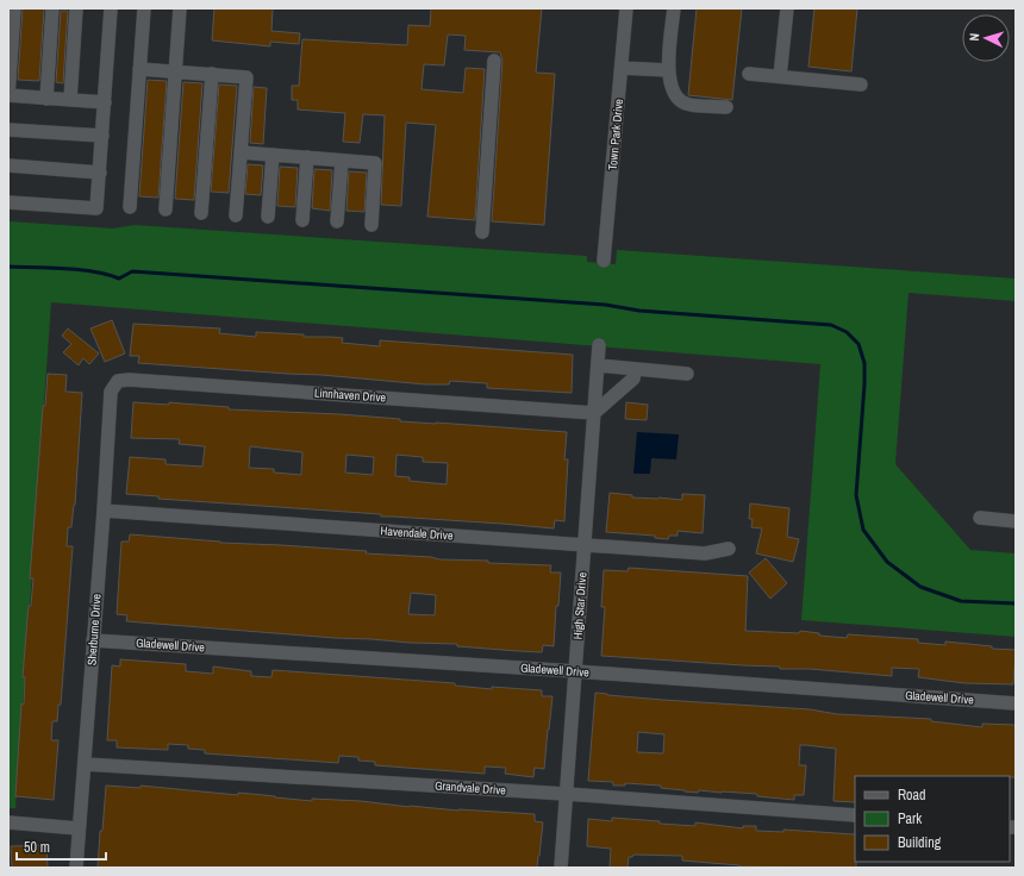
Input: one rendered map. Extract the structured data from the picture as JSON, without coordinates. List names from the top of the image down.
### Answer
{
  "streets": {
    "street": [
      "Town Park Drive",
      "Linnhaven Drive",
      "Havendale Drive",
      "High Star Drive",
      "Sherburne Drive",
      "Gladewell Drive",
      "Grandvale Drive"
    ]
  },
  "crossings": [
    ["Linnhaven Drive", "High Star Drive"],
    ["Linnhaven Drive", "Sherburne Drive"],
    ["Havendale Drive", "High Star Drive"],
    ["Havendale Drive", "Sherburne Drive"],
    ["High Star Drive", "Gladewell Drive"],
    ["High Star Drive", "Grandvale Drive"],
    ["Sherburne Drive", "Gladewell Drive"],
    ["Sherburne Drive", "Grandvale Drive"]
  ],
  "legend": ["Road", "Park", "Building"],
  "scale_bar": "50 m",
  "north": "left"
}
